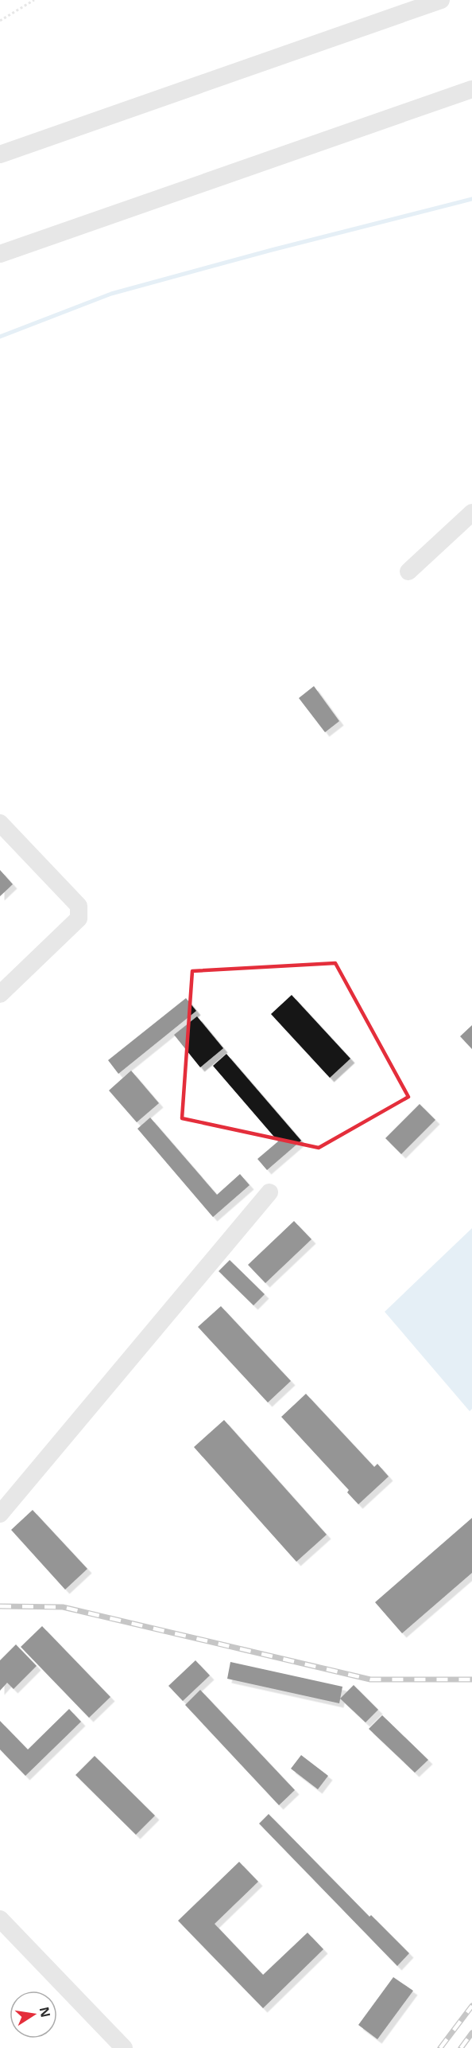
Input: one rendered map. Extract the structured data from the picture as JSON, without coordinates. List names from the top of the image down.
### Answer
{
  "north": "right"
}
